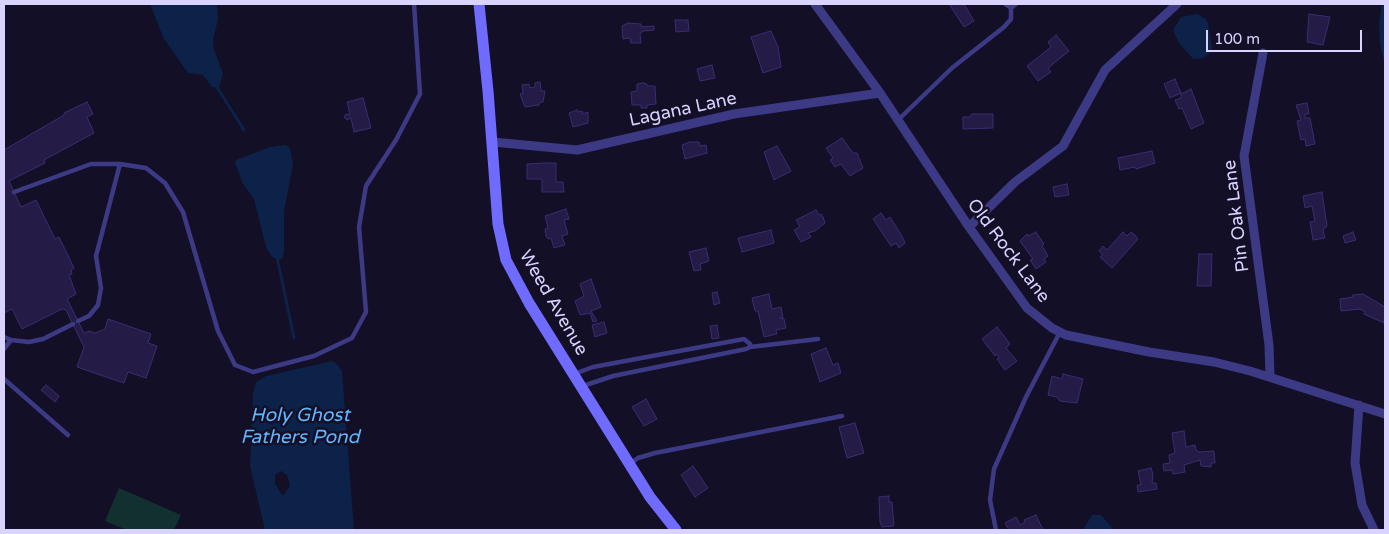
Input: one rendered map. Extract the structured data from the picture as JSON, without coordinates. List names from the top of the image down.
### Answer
{
  "streets": {
    "main road": ["Weed Avenue"],
    "street": ["Lagana Lane", "Pin Oak Lane", "Old Rock Lane"]
  },
  "crossings": [
    ["Lagana Lane", "Old Rock Lane"],
    ["Lagana Lane", "Weed Avenue"],
    ["Pin Oak Lane", "Old Rock Lane"]
  ],
  "water": ["Holy Ghost Fathers Pond"],
  "scale_bar": "100 m"
}
